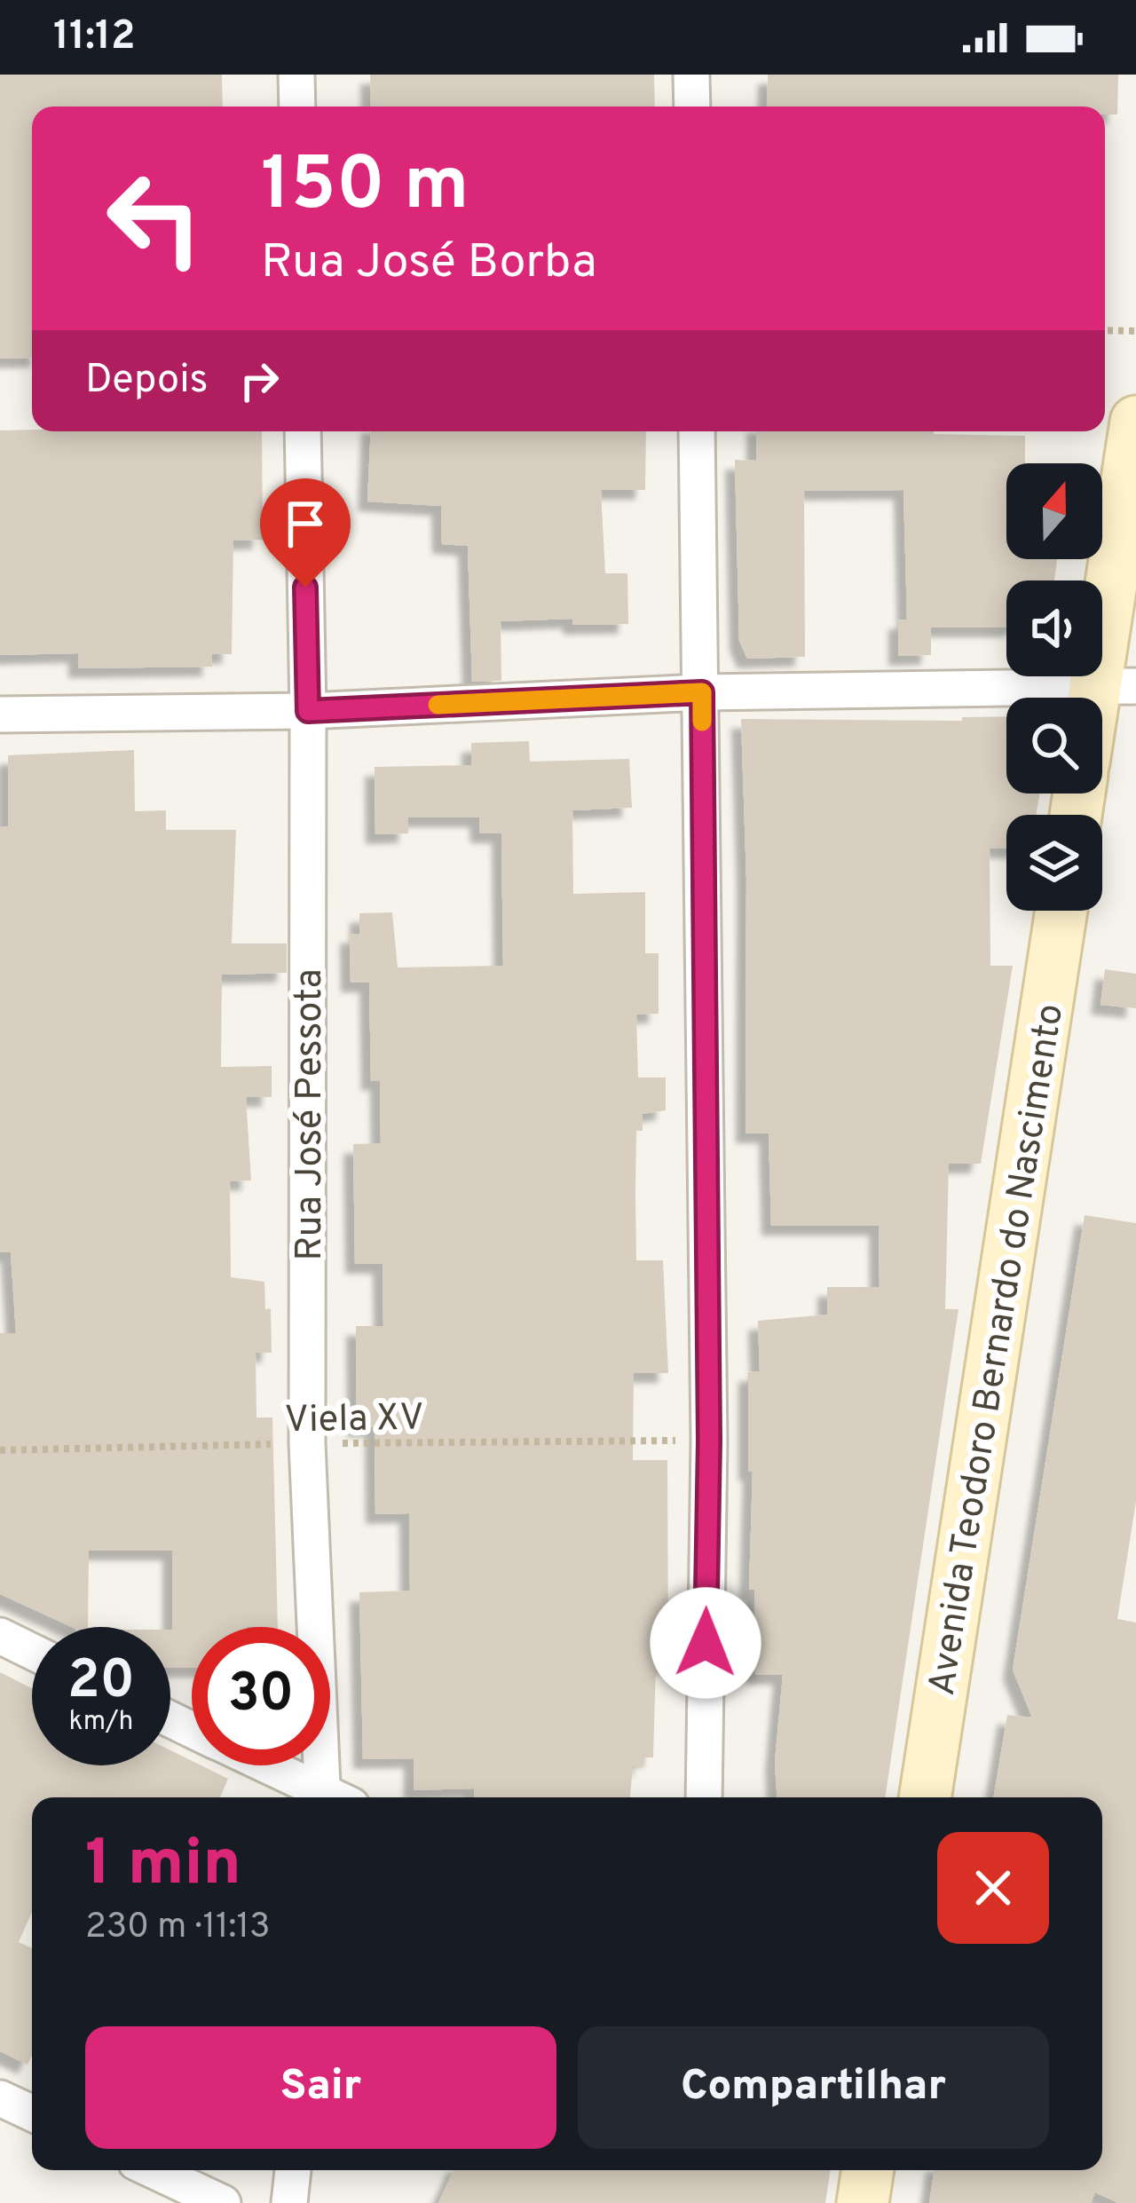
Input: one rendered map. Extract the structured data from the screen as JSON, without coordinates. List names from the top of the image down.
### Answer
{
  "streets": {
    "street": ["Rua José Pessota", "Avenida Teodoro Bernardo do Nascimento"],
    "path": ["Viela XV"]
  },
  "crossings": [
    ["Rua José Pessota", "Viela XV"]
  ],
  "north": "top",
  "page": {
    "status": "11:12",
    "turn": ["150 m", "Rua José Borba"],
    "then": "Depois",
    "speed": "20 km/h",
    "limit": "30",
    "heading": ["1 min", "230 m · 11:13"],
    "buttons": ["Sair", "Compartilhar"]
  }
}
